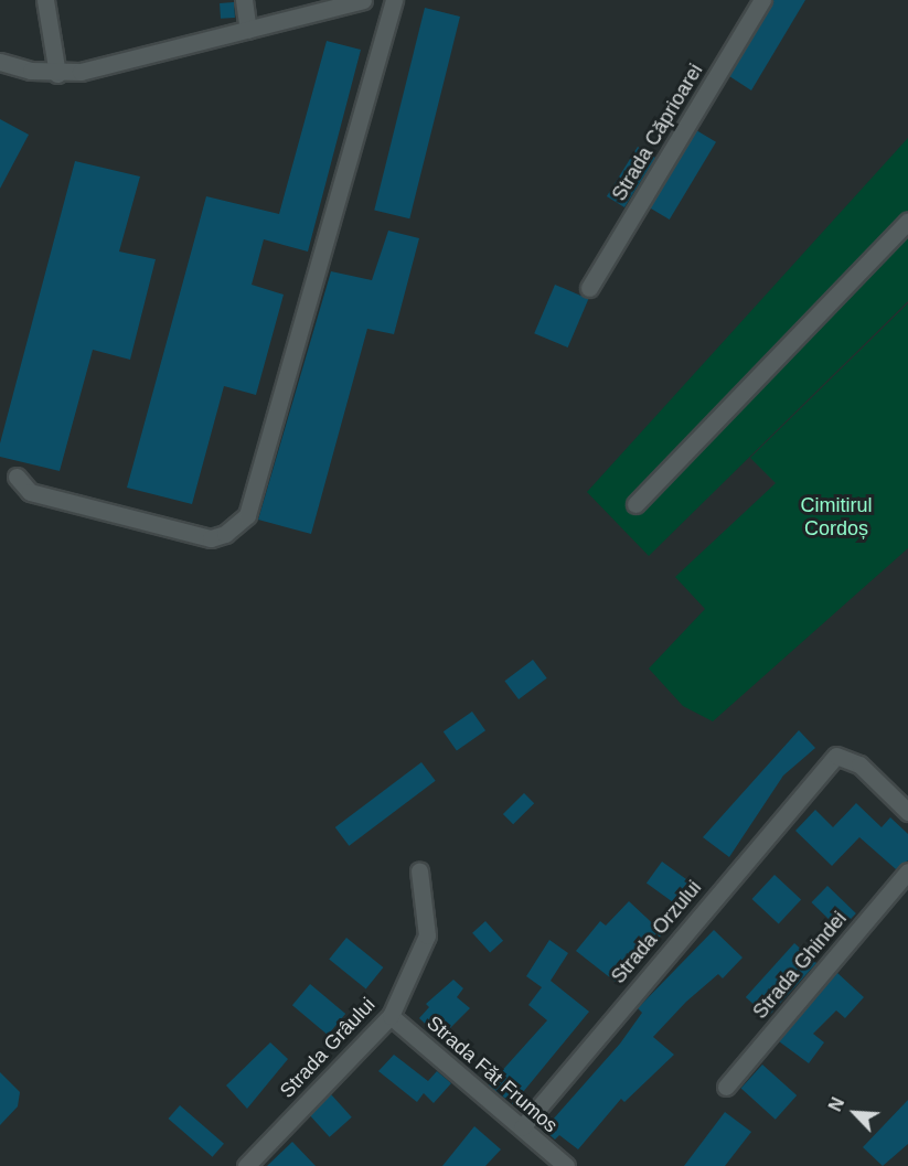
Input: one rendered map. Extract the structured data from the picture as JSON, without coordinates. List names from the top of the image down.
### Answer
{
  "streets": {
    "street": [
      "Strada Căprioarei",
      "Strada Orzului",
      "Strada Ghindei",
      "Strada Grâului",
      "Strada Făt Frumos"
    ]
  },
  "crossings": [
    ["Strada Orzului", "Strada Făt Frumos"],
    ["Strada Grâului", "Strada Făt Frumos"]
  ],
  "parks": ["Cimitirul Cordoș"],
  "north": "top left"
}
